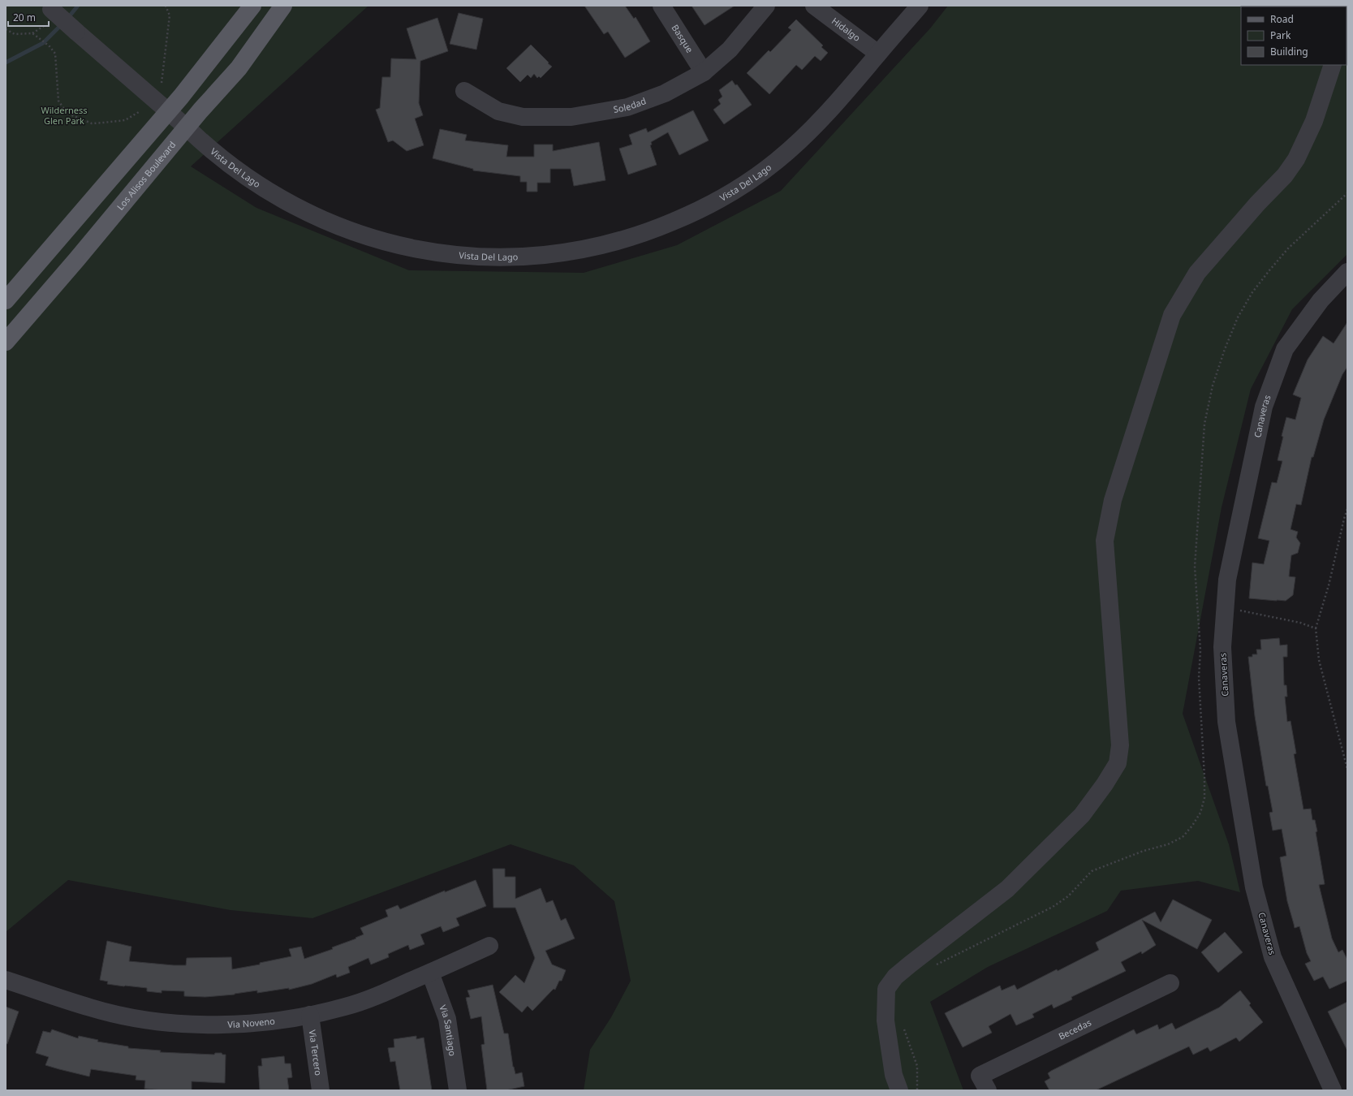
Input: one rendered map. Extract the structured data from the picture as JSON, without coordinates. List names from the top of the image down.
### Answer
{
  "streets": {
    "main road": ["Los Alisos Boulevard"],
    "street": [
      "Hidalgo",
      "Basque",
      "Soledad",
      "Vista Del Lago",
      "Canaveras",
      "Via Noveno",
      "Becedas",
      "Via Santiago",
      "Via Tercero"
    ]
  },
  "crossings": [
    ["Hidalgo", "Vista Del Lago"],
    ["Basque", "Soledad"],
    ["Vista Del Lago", "Los Alisos Boulevard"],
    ["Via Noveno", "Via Santiago"],
    ["Via Noveno", "Via Tercero"]
  ],
  "parks": ["Wilderness Glen Park"],
  "legend": ["Road", "Park", "Building"],
  "scale_bar": "20 m"
}
